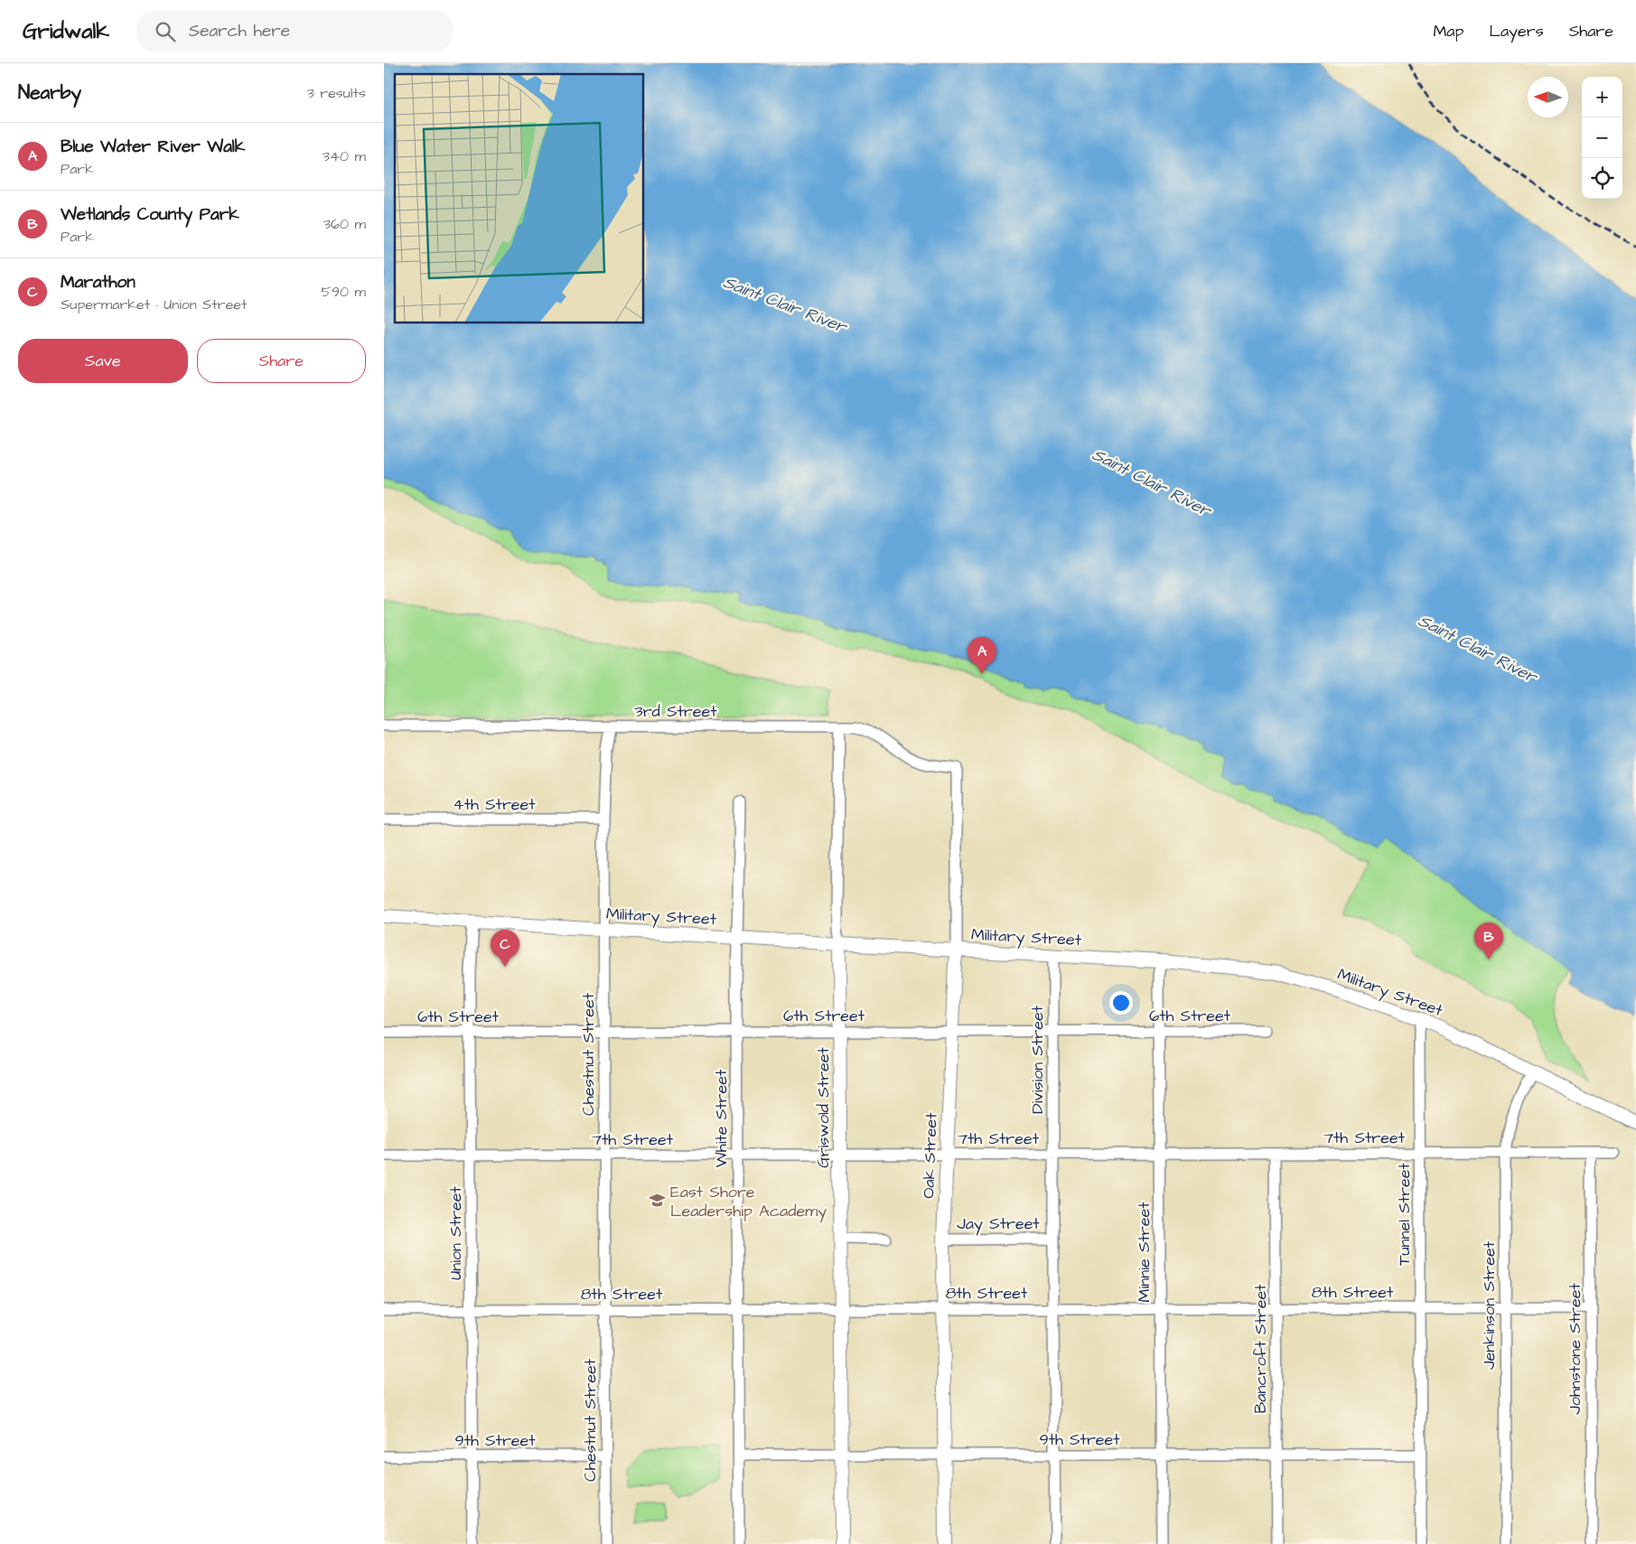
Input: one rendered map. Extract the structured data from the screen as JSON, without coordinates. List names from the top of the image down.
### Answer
{
  "streets": {
    "main road": ["Military Street", "Griswold Street", "Oak Street"],
    "street": [
      "3rd Street",
      "4th Street",
      "6th Street",
      "Chestnut Street",
      "Division Street",
      "White Street",
      "7th Street",
      "Tunnel Street",
      "Jay Street",
      "Union Street",
      "Minnie Street",
      "8th Street",
      "Jenkinson Street",
      "Bancroft Street",
      "Johnstone Street",
      "9th Street"
    ]
  },
  "crossings": [
    ["3rd Street", "Chestnut Street"],
    ["3rd Street", "Griswold Street"],
    ["3rd Street", "Oak Street"],
    ["4th Street", "Chestnut Street"],
    ["Military Street", "Chestnut Street"],
    ["Military Street", "Division Street"],
    ["Military Street", "Griswold Street"],
    ["Military Street", "White Street"],
    ["Military Street", "Oak Street"],
    ["Military Street", "Tunnel Street"],
    ["Military Street", "Union Street"],
    ["Military Street", "Minnie Street"],
    ["Military Street", "Jenkinson Street"],
    ["6th Street", "Chestnut Street"],
    ["6th Street", "Division Street"],
    ["6th Street", "Griswold Street"],
    ["6th Street", "White Street"],
    ["6th Street", "Oak Street"],
    ["6th Street", "Union Street"],
    ["6th Street", "Minnie Street"],
    ["Chestnut Street", "7th Street"],
    ["Chestnut Street", "8th Street"],
    ["Chestnut Street", "9th Street"],
    ["Division Street", "7th Street"],
    ["Division Street", "Jay Street"],
    ["Division Street", "8th Street"],
    ["Division Street", "9th Street"],
    ["Griswold Street", "7th Street"],
    ["Griswold Street", "8th Street"],
    ["Griswold Street", "9th Street"],
    ["White Street", "7th Street"],
    ["White Street", "8th Street"],
    ["White Street", "9th Street"],
    ["7th Street", "Oak Street"],
    ["7th Street", "Tunnel Street"],
    ["7th Street", "Union Street"],
    ["7th Street", "Minnie Street"],
    ["7th Street", "Jenkinson Street"],
    ["7th Street", "Bancroft Street"],
    ["7th Street", "Johnstone Street"],
    ["Oak Street", "Jay Street"],
    ["Oak Street", "8th Street"],
    ["Oak Street", "9th Street"],
    ["Tunnel Street", "8th Street"],
    ["Tunnel Street", "9th Street"],
    ["Union Street", "8th Street"],
    ["Union Street", "9th Street"],
    ["Minnie Street", "8th Street"],
    ["Minnie Street", "9th Street"],
    ["8th Street", "Jenkinson Street"],
    ["8th Street", "Bancroft Street"],
    ["8th Street", "Johnstone Street"],
    ["Bancroft Street", "9th Street"]
  ],
  "water": ["Saint Clair River"],
  "places": {
    "school or university": ["East Shore Leadership Academy"]
  },
  "north": "left",
  "page": {
    "header": "Gridwalk",
    "search": "Search here",
    "nav": ["Map", "Layers", "Share"],
    "heading": ["Nearby", "3 results"],
    "map_buttons": ["+", "−"],
    "list": [
      {
        "mark": "A",
        "name": "Blue Water River Walk",
        "note": "Park",
        "value": "340 m"
      },
      {
        "mark": "B",
        "name": "Wetlands County Park",
        "note": "Park",
        "value": "360 m"
      },
      {
        "mark": "C",
        "name": "Marathon",
        "note": "Supermarket · Union Street",
        "value": "590 m"
      }
    ],
    "buttons": ["Save", "Share"],
    "pins": ["A", "B", "C"]
  }
}
